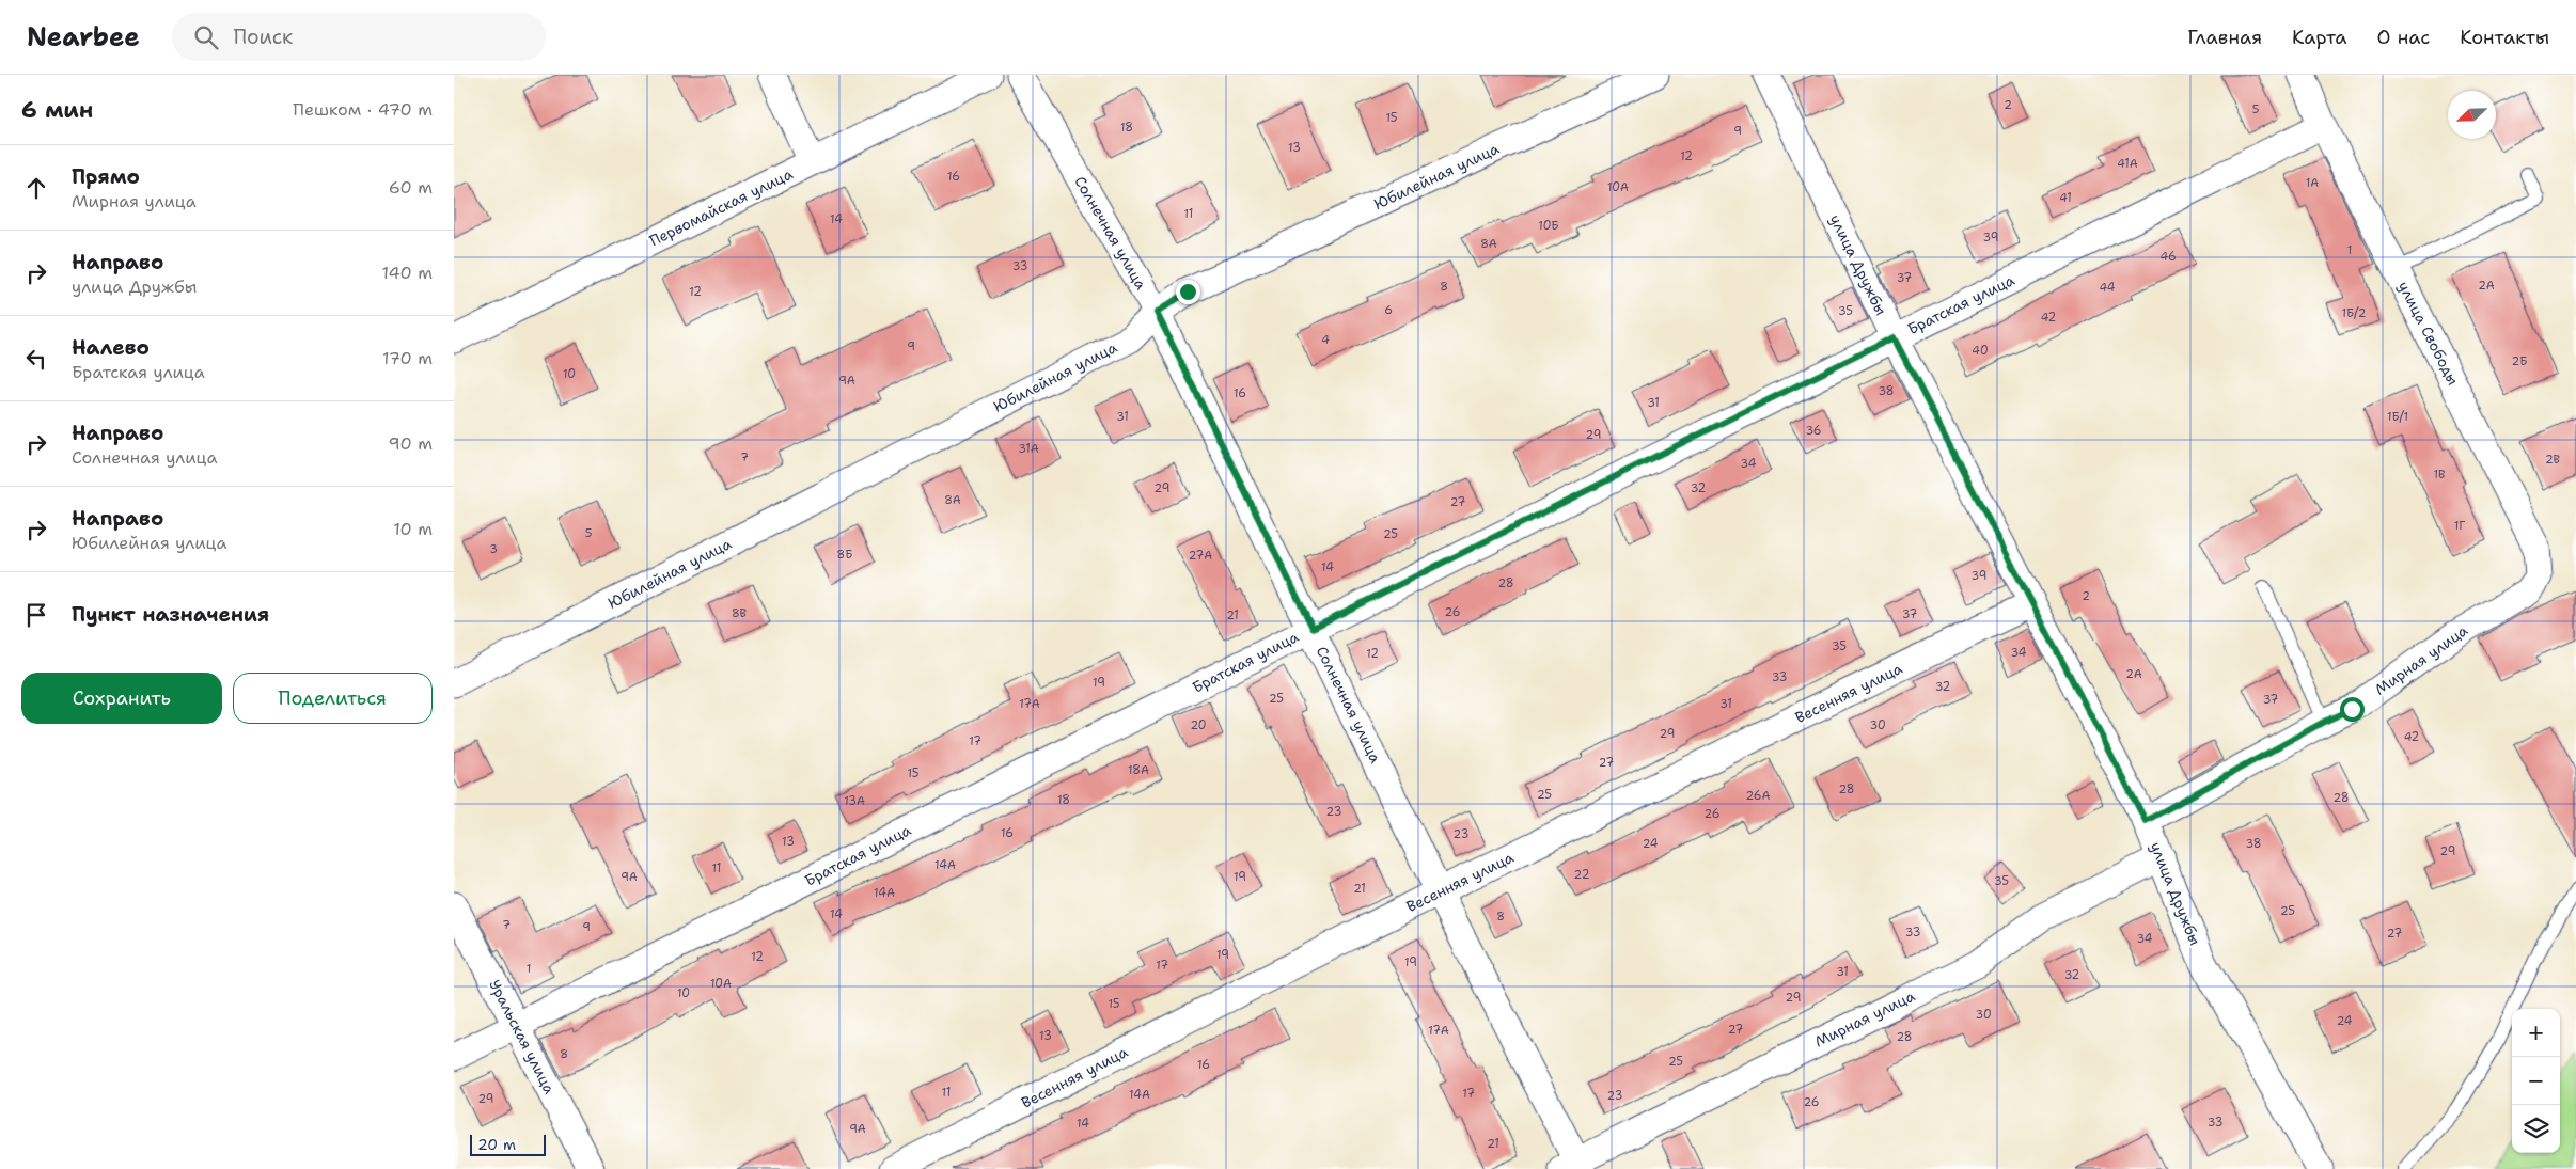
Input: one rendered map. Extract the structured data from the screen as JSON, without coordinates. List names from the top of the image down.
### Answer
{
  "streets": {
    "street": [
      "Юбилейная улица",
      "Первомайская улица",
      "Солнечная улица",
      "улица Дружбы",
      "Братская улица",
      "улица Свободы",
      "Мирная улица",
      "Весенняя улица",
      "Уральская улица"
    ]
  },
  "crossings": [
    ["Юбилейная улица", "Солнечная улица"],
    ["Солнечная улица", "Братская улица"],
    ["Солнечная улица", "Мирная улица"],
    ["Солнечная улица", "Весенняя улица"],
    ["улица Дружбы", "Братская улица"],
    ["улица Дружбы", "Мирная улица"],
    ["улица Дружбы", "Весенняя улица"],
    ["Братская улица", "улица Свободы"],
    ["Братская улица", "Уральская улица"],
    ["улица Свободы", "Мирная улица"]
  ],
  "house_numbers": [
    "2",
    "5",
    "15",
    "18",
    "9",
    "13",
    "12",
    "41А",
    "16",
    "1А",
    "10А",
    "41",
    "11",
    "14",
    "10Б",
    "39",
    "8А",
    "1",
    "46",
    "33",
    "37",
    "2А",
    "8",
    "44",
    "12",
    "6",
    "35",
    "1Б/2",
    "42",
    "4",
    "9",
    "40",
    "2Б",
    "10",
    "9А",
    "38",
    "16",
    "31",
    "31",
    "1Б/1",
    "36",
    "29",
    "31А",
    "7",
    "2В",
    "34",
    "1В",
    "29",
    "32",
    "8А",
    "27",
    "1Г",
    "5",
    "25",
    "3",
    "8Б",
    "27А",
    "14",
    "39",
    "28",
    "2",
    "26",
    "8В",
    "37",
    "21",
    "35",
    "34",
    "12",
    "2А",
    "33",
    "19",
    "32",
    "25",
    "37",
    "17А",
    "31",
    "20",
    "30",
    "29",
    "42",
    "17",
    "27",
    "18А",
    "15",
    "28",
    "25",
    "26А",
    "28",
    "18",
    "13А",
    "23",
    "26",
    "16",
    "23",
    "13",
    "24",
    "38",
    "29",
    "14А",
    "11",
    "22",
    "9А",
    "19",
    "35",
    "21",
    "14А",
    "25",
    "14",
    "8",
    "7",
    "9",
    "33",
    "27",
    "34",
    "19",
    "12",
    "19",
    "17",
    "1",
    "31",
    "32",
    "10А",
    "10",
    "29",
    "15",
    "30",
    "24",
    "27",
    "17А",
    "13",
    "28",
    "8",
    "25",
    "16",
    "11",
    "17",
    "14А",
    "23",
    "29",
    "26",
    "33",
    "14",
    "9А",
    "21"
  ],
  "scale_bar": "20 m",
  "north": "bottom left",
  "page": {
    "header": "Nearbee",
    "search": "Поиск",
    "nav": [
      "Главная",
      "Карта",
      "О нас",
      "Контакты"
    ],
    "heading": ["6 мин", "Пешком · 470 m"],
    "list": [
      ["Прямо", "Мирная улица", "60 m"],
      ["Направо", "улица Дружбы", "140 m"],
      ["Налево", "Братская улица", "170 m"],
      ["Направо", "Солнечная улица", "90 m"],
      ["Направо", "Юбилейная улица", "10 m"],
      "Пункт назначения"
    ],
    "buttons": ["Сохранить", "Поделиться"],
    "map_buttons": ["+", "−"],
    "scale": "20 m"
  }
}
